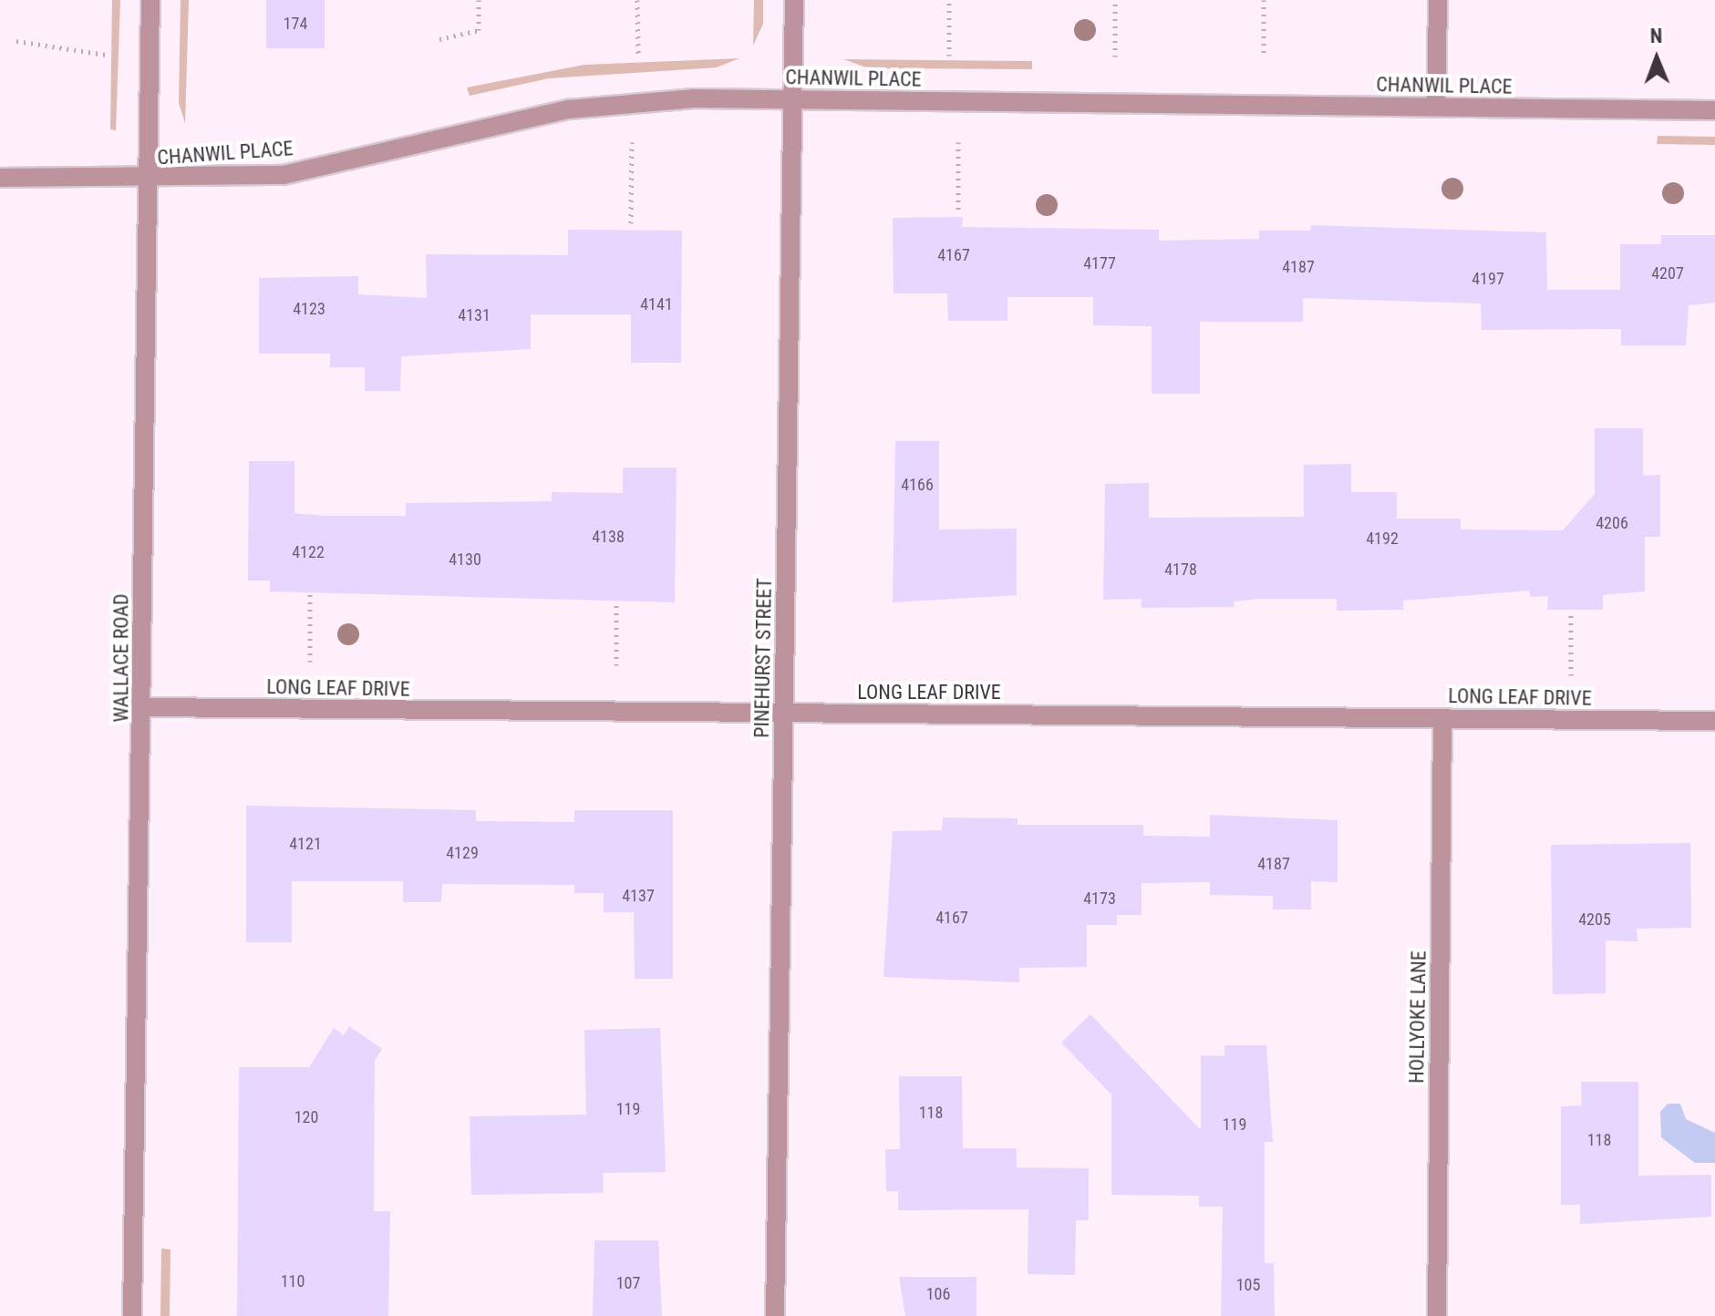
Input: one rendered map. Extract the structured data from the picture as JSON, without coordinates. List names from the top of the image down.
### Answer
{
  "streets": {
    "street": [
      "CHANWIL PLACE",
      "WALLACE ROAD",
      "PINEHURST STREET",
      "LONG LEAF DRIVE",
      "HOLLYOKE LANE"
    ]
  },
  "crossings": [
    ["CHANWIL PLACE", "WALLACE ROAD"],
    ["CHANWIL PLACE", "PINEHURST STREET"],
    ["WALLACE ROAD", "LONG LEAF DRIVE"],
    ["PINEHURST STREET", "LONG LEAF DRIVE"],
    ["LONG LEAF DRIVE", "HOLLYOKE LANE"]
  ],
  "house_numbers": [
    "174",
    "4167",
    "4177",
    "4187",
    "4207",
    "4197",
    "4141",
    "4123",
    "4131",
    "4166",
    "4206",
    "4138",
    "4192",
    "4122",
    "4130",
    "4178",
    "4121",
    "4129",
    "4187",
    "4137",
    "4173",
    "4167",
    "4205",
    "119",
    "118",
    "120",
    "119",
    "118",
    "110",
    "107",
    "105",
    "106"
  ],
  "north": "top"
}
